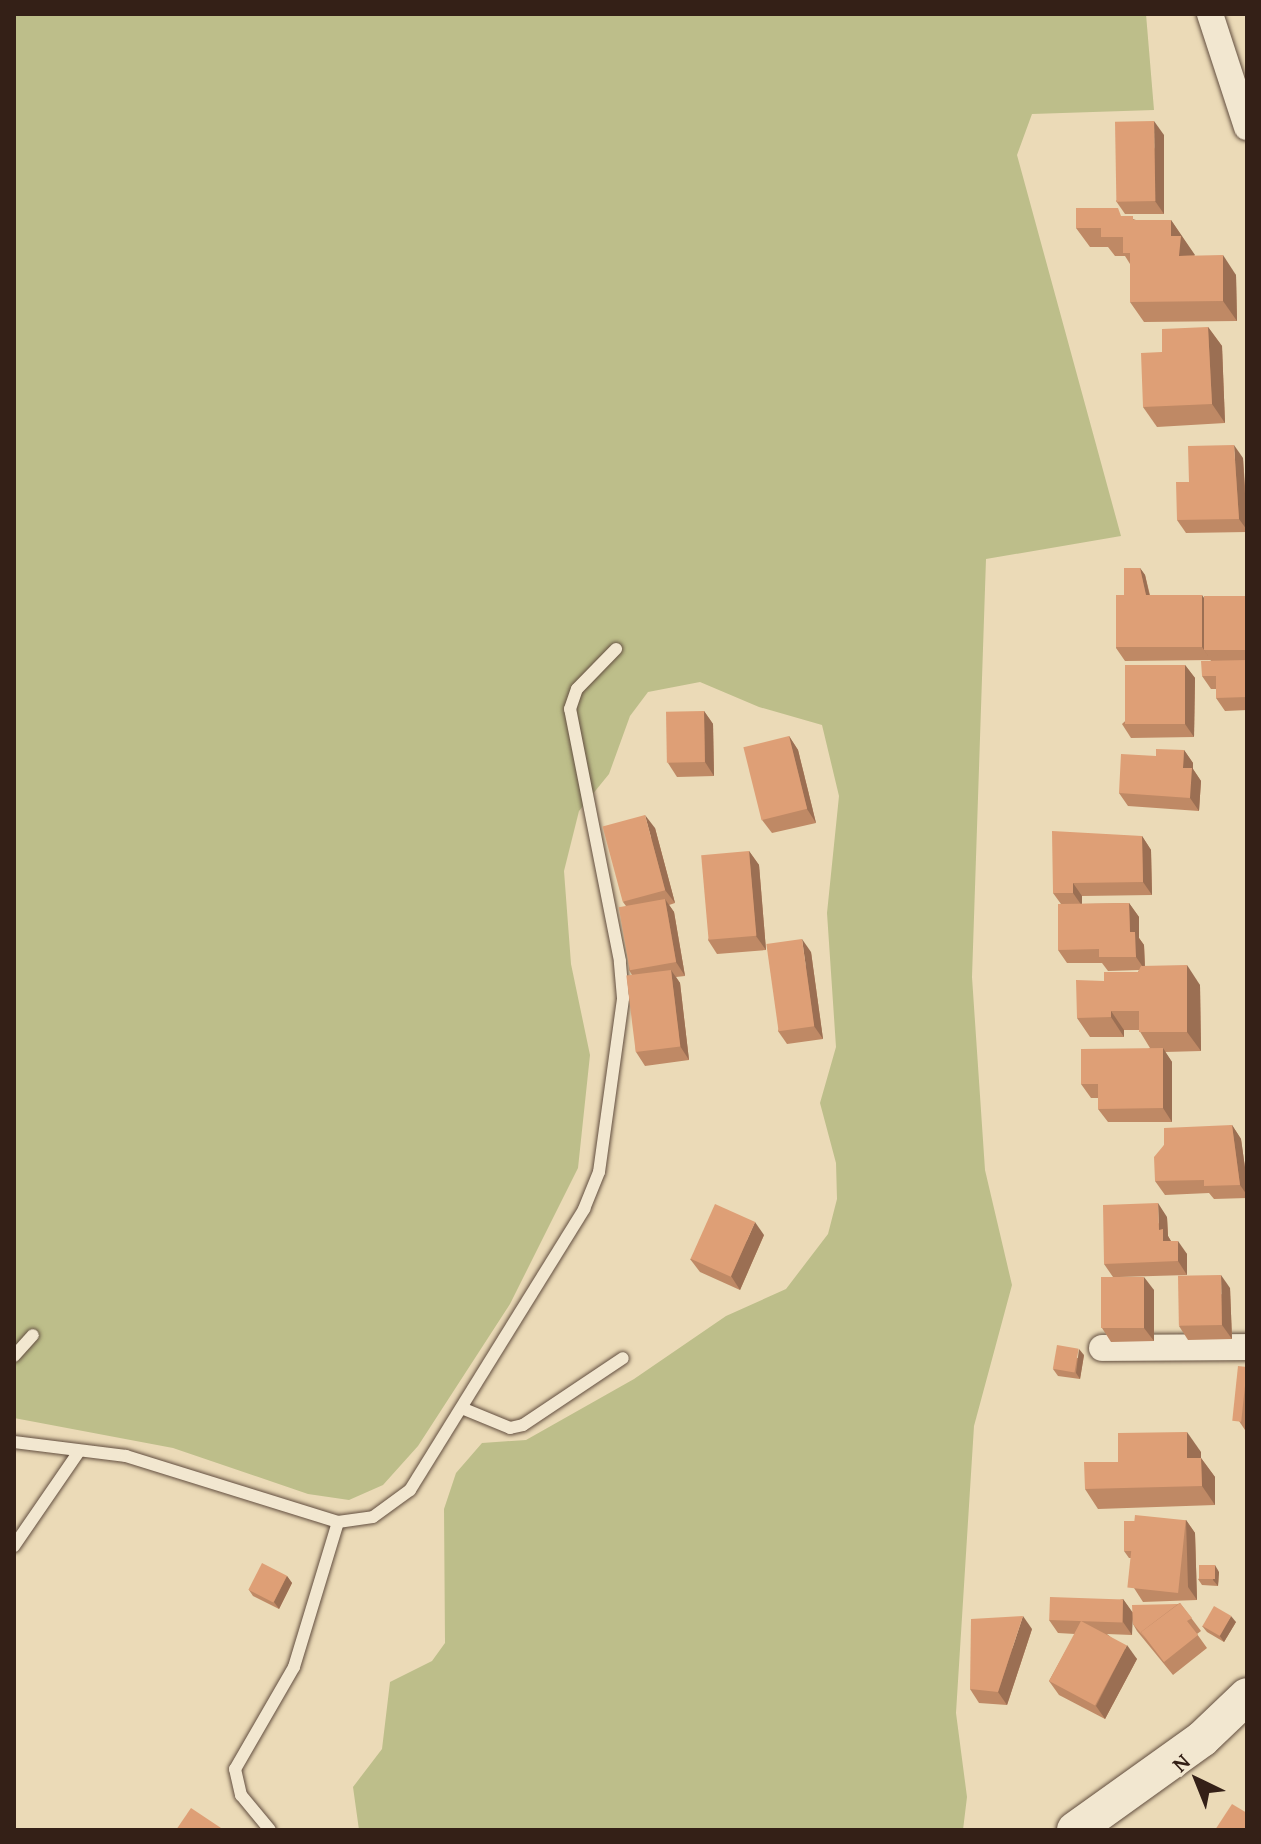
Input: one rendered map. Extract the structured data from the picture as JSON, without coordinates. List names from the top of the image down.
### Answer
{
  "north": "top left"
}
